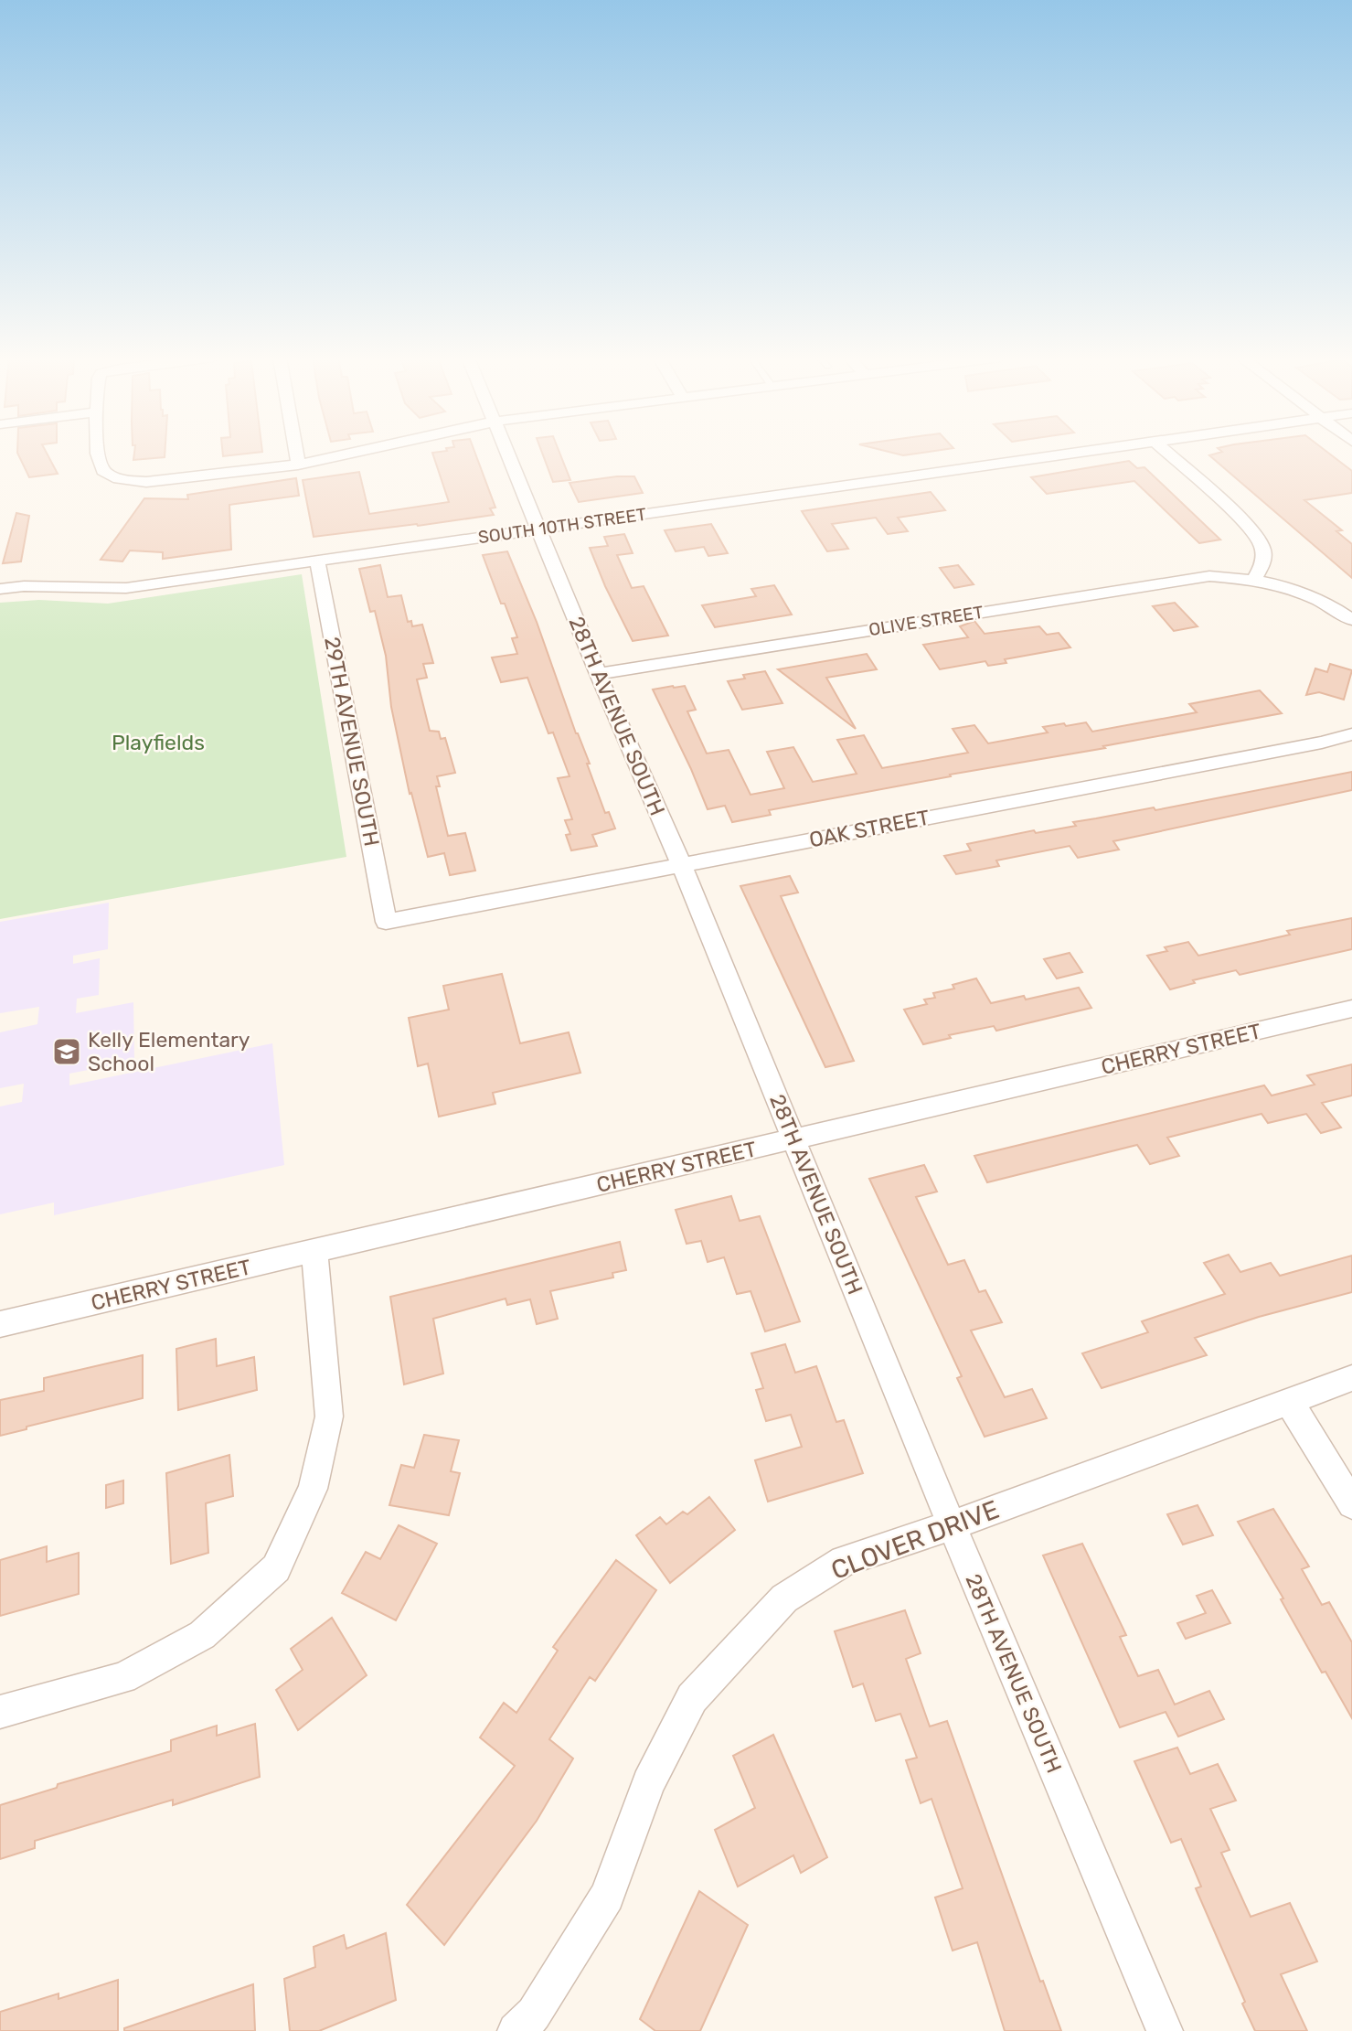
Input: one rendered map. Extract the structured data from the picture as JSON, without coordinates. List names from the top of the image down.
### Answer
{
  "streets": {
    "street": [
      "SOUTH 10TH STREET",
      "OLIVE STREET",
      "28TH AVENUE SOUTH",
      "29TH AVENUE SOUTH",
      "OAK STREET",
      "CHERRY STREET",
      "CLOVER DRIVE"
    ]
  },
  "crossings": [
    ["SOUTH 10TH STREET", "28TH AVENUE SOUTH"],
    ["SOUTH 10TH STREET", "29TH AVENUE SOUTH"],
    ["OLIVE STREET", "28TH AVENUE SOUTH"],
    ["28TH AVENUE SOUTH", "OAK STREET"],
    ["28TH AVENUE SOUTH", "CHERRY STREET"],
    ["28TH AVENUE SOUTH", "CLOVER DRIVE"],
    ["29TH AVENUE SOUTH", "OAK STREET"]
  ],
  "parks": ["Playfields"],
  "places": {
    "school or university": ["Kelly Elementary School"]
  }
}
